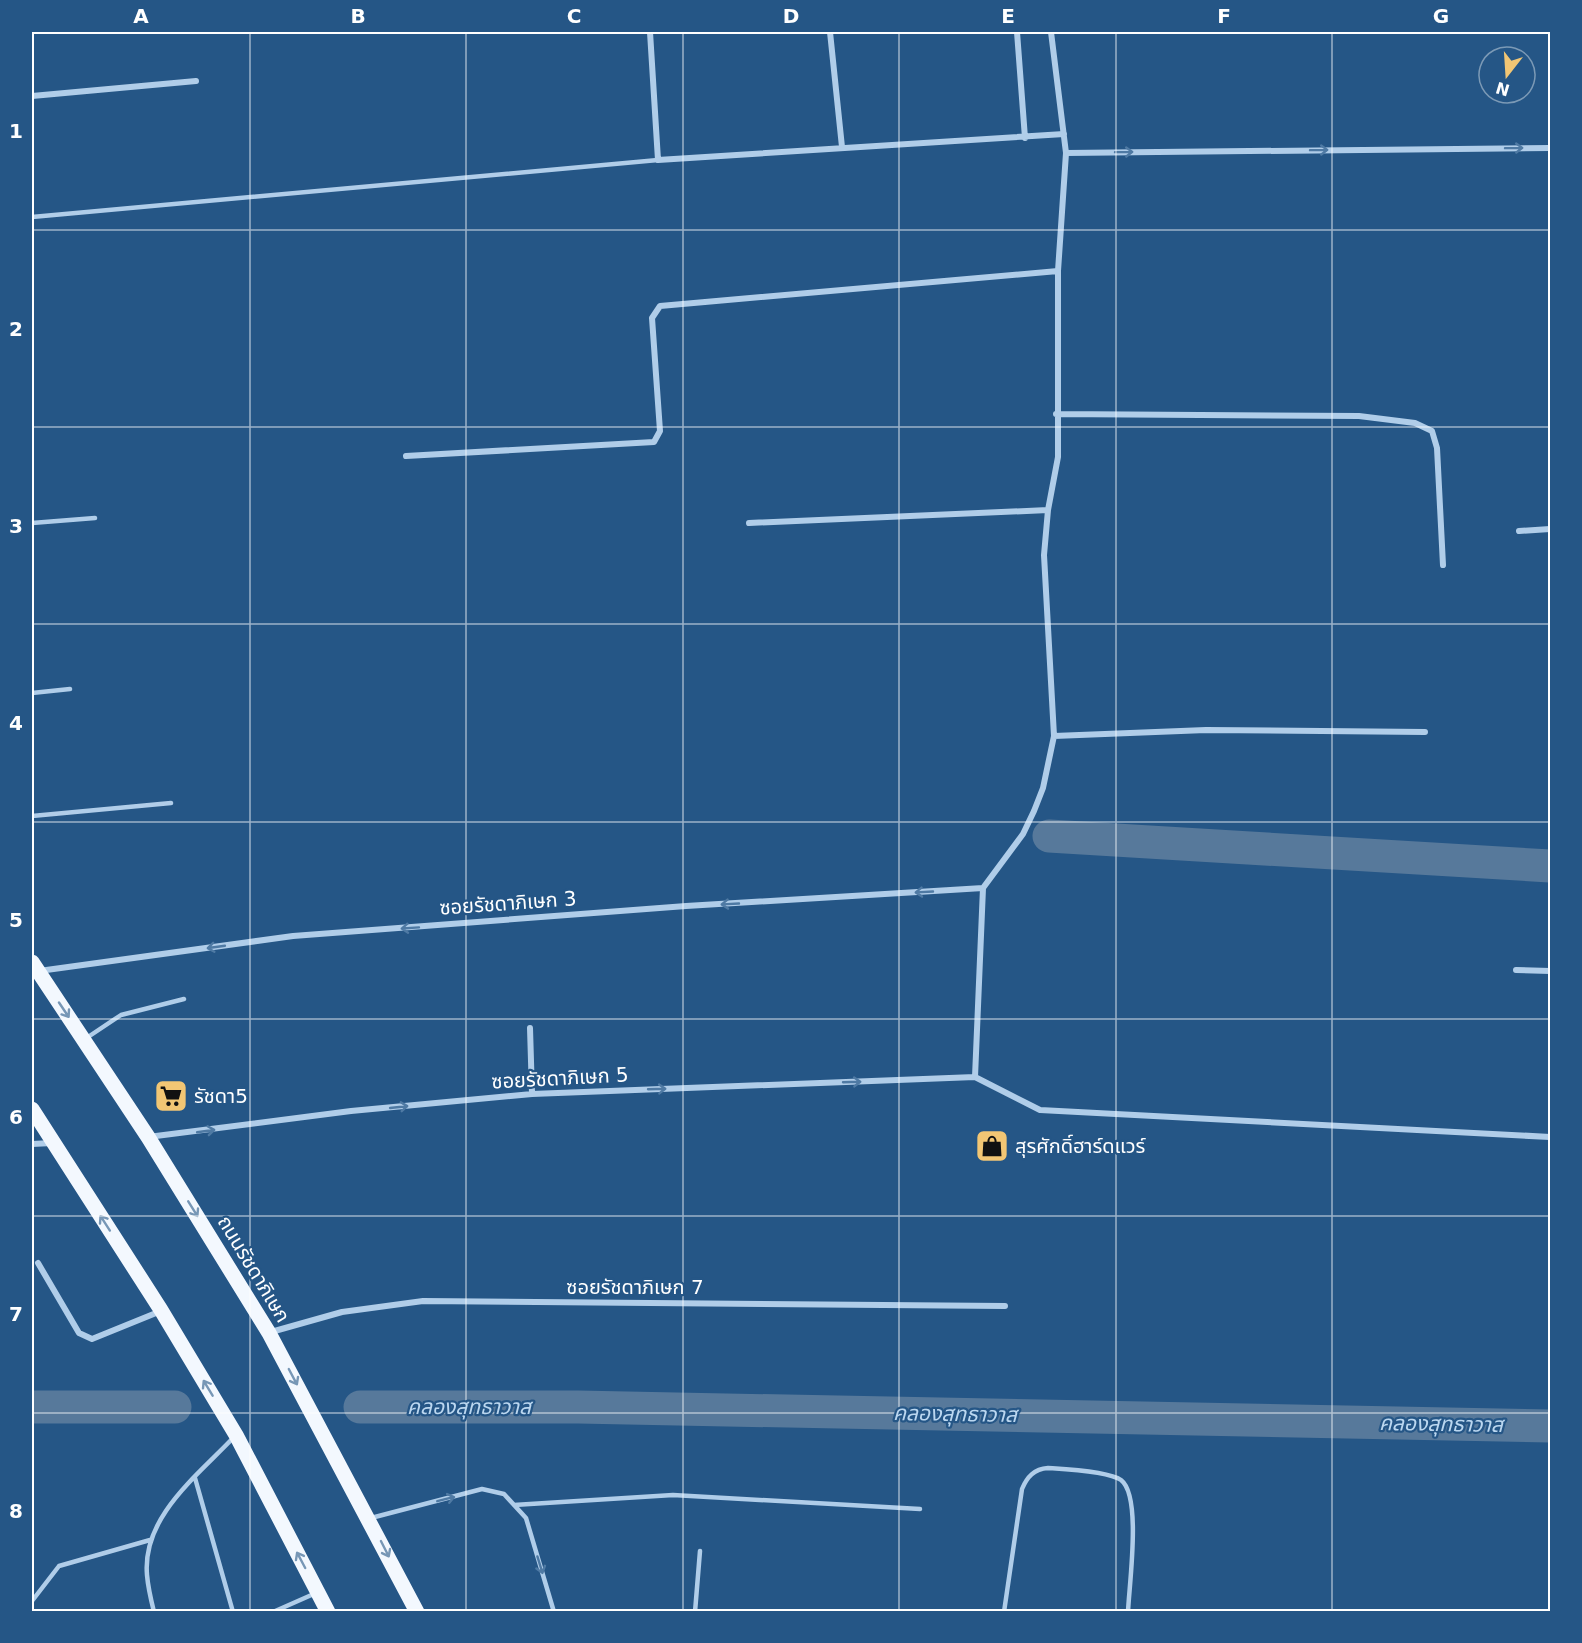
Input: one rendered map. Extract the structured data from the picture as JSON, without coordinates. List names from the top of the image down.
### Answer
{
  "streets": {
    "main road": ["ถนนรัชดาภิเษก"],
    "street": ["ซอยรัชดาภิเษก 3", "ซอยรัชดาภิเษก 5", "ซอยรัชดาภิเษก 7"]
  },
  "crossings": [
    ["ซอยรัชดาภิเษก 3", "ถนนรัชดาภิเษก"],
    ["ซอยรัชดาภิเษก 5", "ถนนรัชดาภิเษก"],
    ["ถนนรัชดาภิเษก", "ซอยรัชดาภิเษก 7"]
  ],
  "one_way": ["ซอยรัชดาภิเษก 3", "ซอยรัชดาภิเษก 5"],
  "water": ["คลองสุทธาวาส"],
  "places": {
    "supermarket": ["รัชดา5"],
    "shop": ["สุรศักดิ์ฮาร์ดแวร์"]
  },
  "north": "bottom",
  "grid": {
    "columns": [
      "A",
      "B",
      "C",
      "D",
      "E",
      "F",
      "G"
    ],
    "rows": [
      "1",
      "2",
      "3",
      "4",
      "5",
      "6",
      "7",
      "8"
    ]
  }
}
